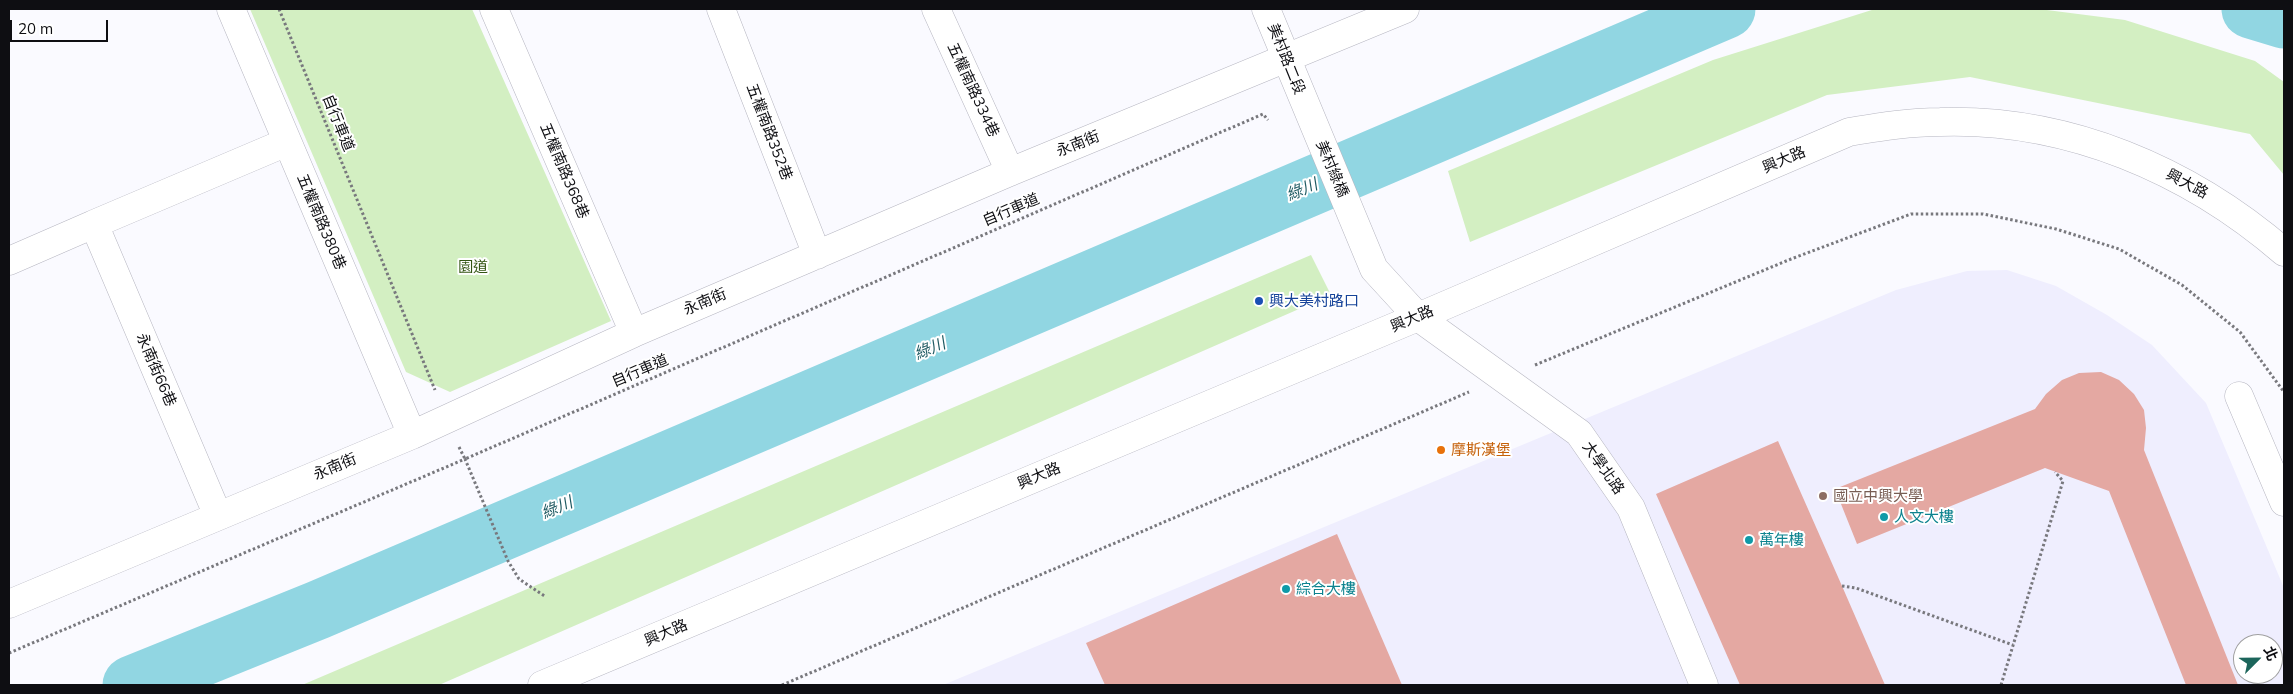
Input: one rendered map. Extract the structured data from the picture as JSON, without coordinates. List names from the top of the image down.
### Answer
{
  "streets": {
    "street": [
      "美村路二段",
      "五權南路334巷",
      "五權南路352巷",
      "永南街",
      "興大路",
      "美村綠橋",
      "五權南路368巷",
      "五權南路380巷",
      "永南街66巷",
      "大學北路"
    ],
    "path": ["自行車道"]
  },
  "crossings": [
    ["美村路二段", "永南街"],
    ["美村路二段", "美村綠橋"],
    ["五權南路334巷", "永南街"],
    ["自行車道", "永南街"],
    ["五權南路352巷", "永南街"],
    ["永南街", "五權南路368巷"],
    ["永南街", "五權南路380巷"],
    ["永南街", "永南街66巷"],
    ["興大路", "美村綠橋"],
    ["興大路", "大學北路"],
    ["美村綠橋", "大學北路"]
  ],
  "water": ["綠川"],
  "parks": ["園道"],
  "places": [
    "興大美村路口",
    "摩斯漢堡",
    "國立中興大學",
    "人文大樓",
    "萬年樓",
    "綜合大樓"
  ],
  "scale_bar": "20 m",
  "north": "top right"
}
